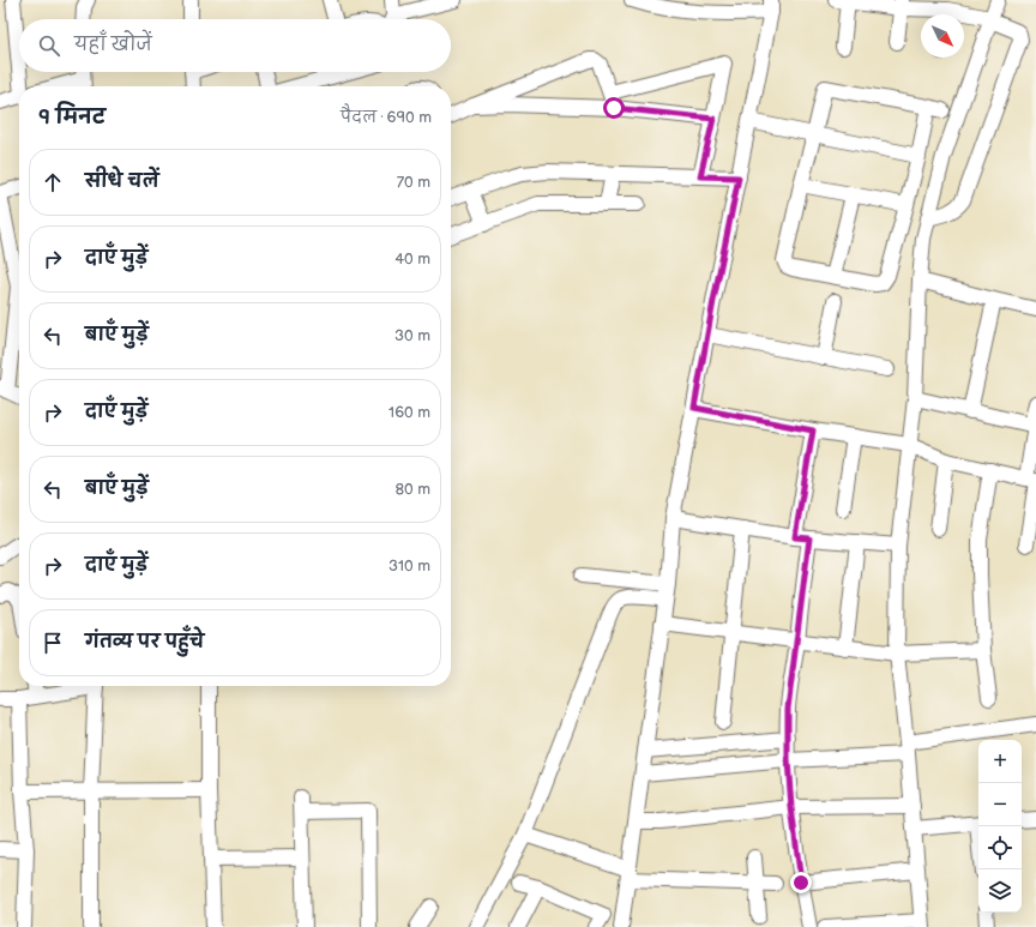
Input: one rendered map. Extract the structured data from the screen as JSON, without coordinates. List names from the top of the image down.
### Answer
{
  "north": "bottom right",
  "page": {
    "search": "यहाँ खोजें",
    "heading": ["9 मिनट", "पैदल · 690 m"],
    "list": [
      ["सीधे चलें", "70 m"],
      ["दाएँ मुड़ें", "40 m"],
      ["बाएँ मुड़ें", "30 m"],
      ["दाएँ मुड़ें", "160 m"],
      ["बाएँ मुड़ें", "80 m"],
      ["दाएँ मुड़ें", "310 m"],
      "गंतव्य पर पहुँचे"
    ],
    "map_buttons": ["+", "−"]
  }
}
